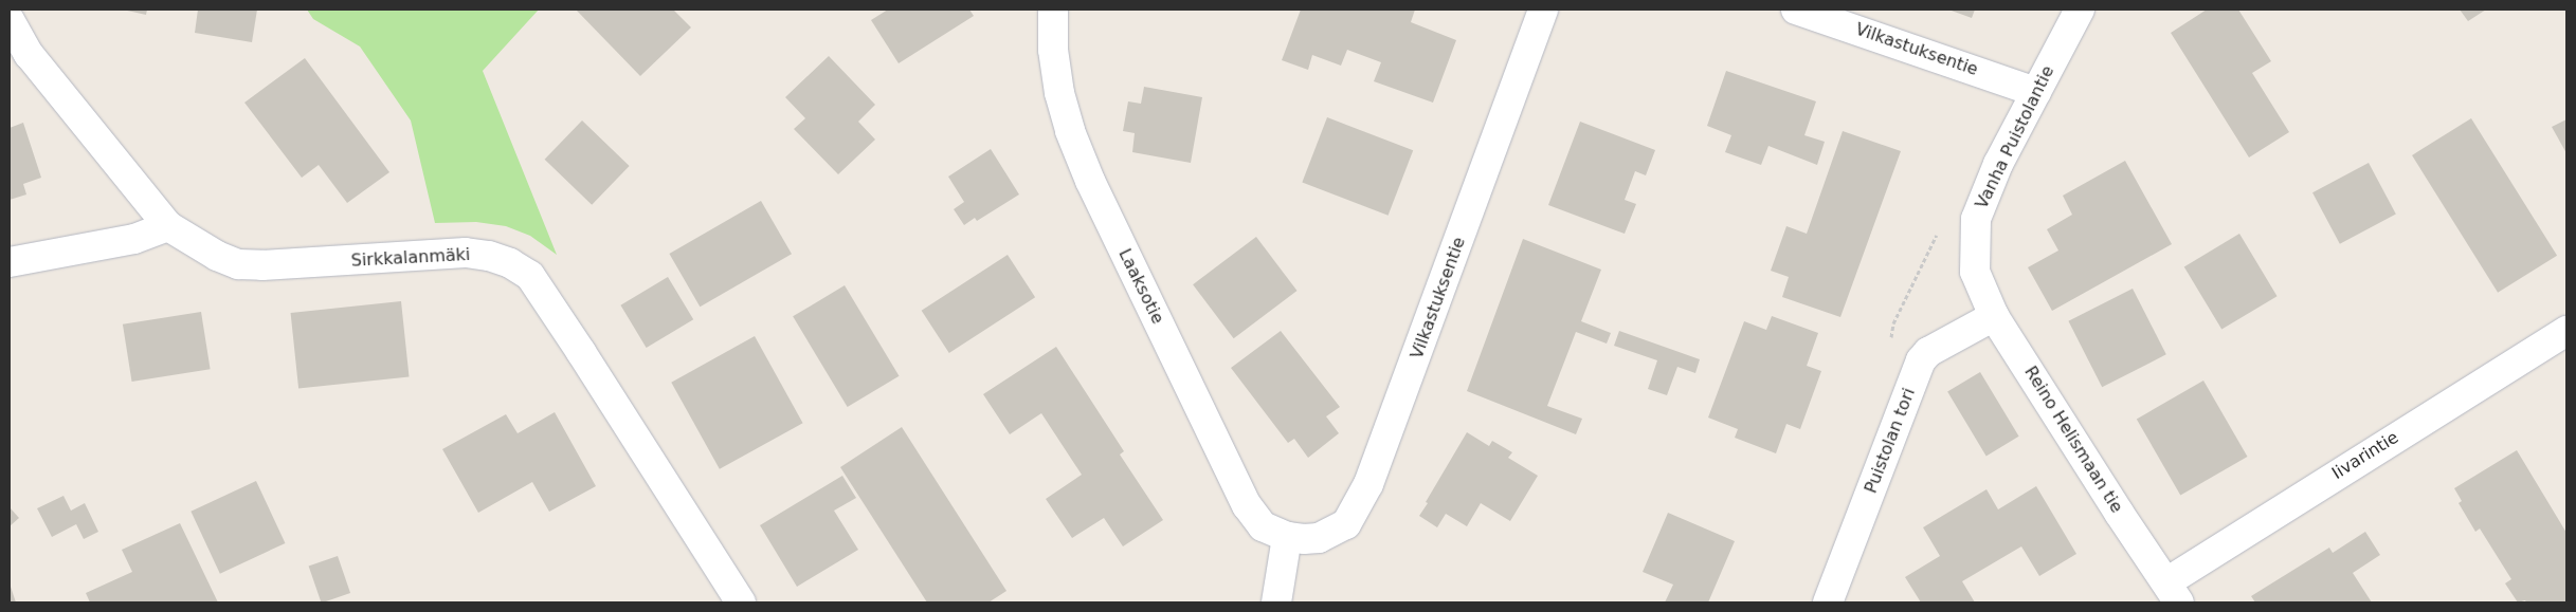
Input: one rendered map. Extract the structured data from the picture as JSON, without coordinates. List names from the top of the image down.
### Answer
{
  "streets": {
    "street": [
      "Vilkastuksentie",
      "Vanha Puistolantie",
      "Sirkkalanmäki",
      "Laaksotie",
      "Reino Helismaan tie",
      "Puistolan tori",
      "Iivarintie"
    ]
  },
  "crossings": [
    ["Vilkastuksentie", "Vanha Puistolantie"],
    ["Vilkastuksentie", "Laaksotie"],
    ["Vanha Puistolantie", "Reino Helismaan tie"],
    ["Reino Helismaan tie", "Puistolan tori"],
    ["Reino Helismaan tie", "Iivarintie"]
  ]
}
